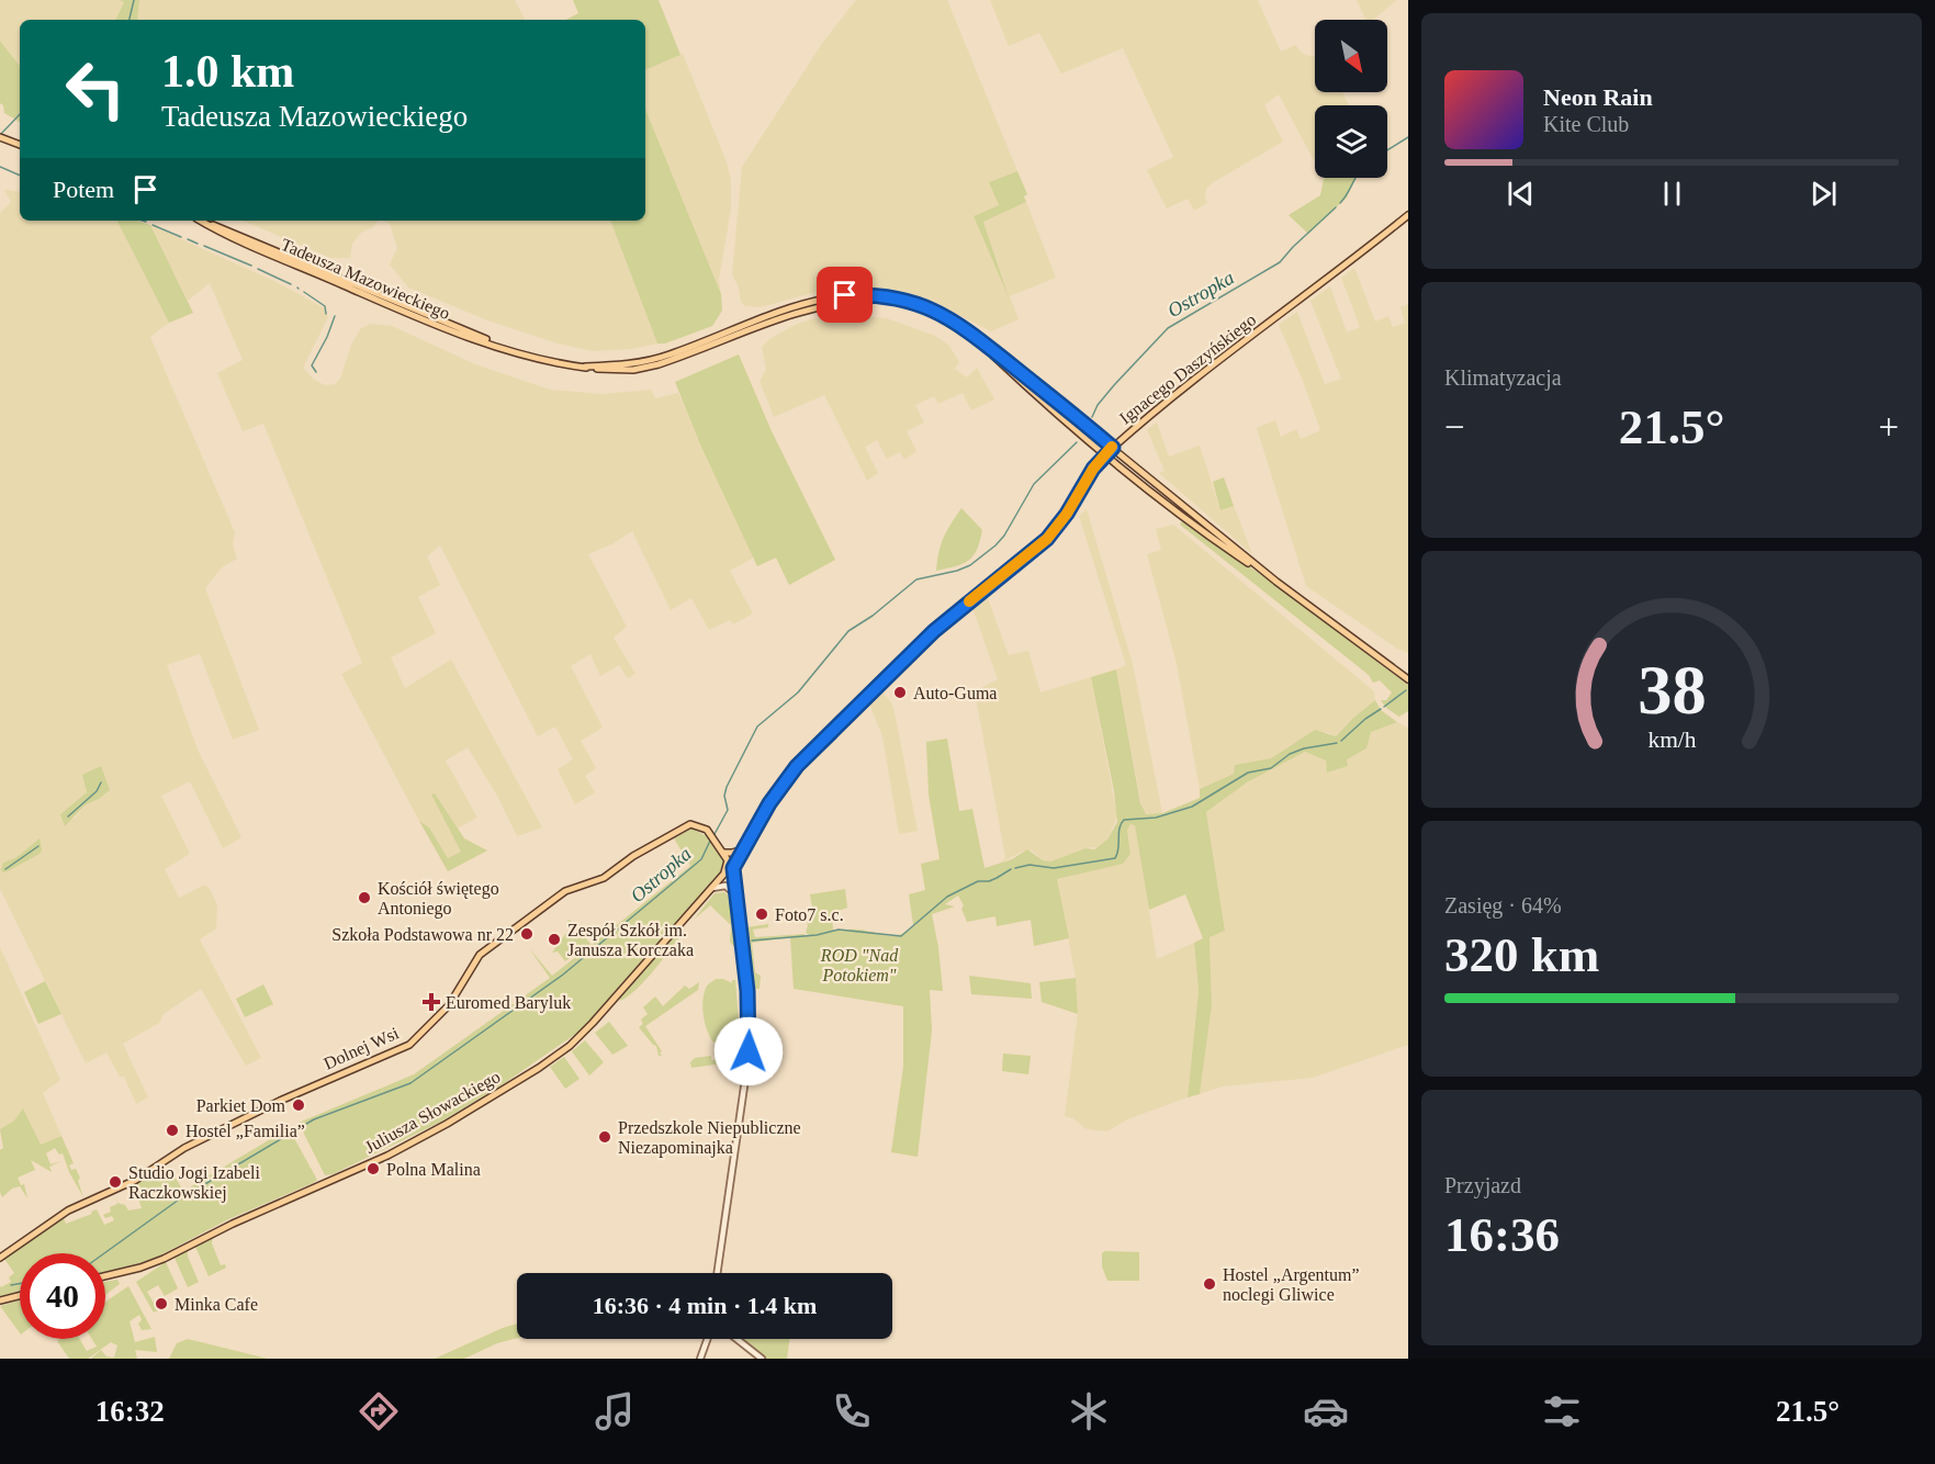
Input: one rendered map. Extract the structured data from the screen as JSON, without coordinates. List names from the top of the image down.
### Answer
{
  "streets": {
    "main road": [
      "Tadeusza Mazowieckiego",
      "Ignacego Daszyńskiego",
      "Dolnej Wsi",
      "Juliusza Słowackiego"
    ]
  },
  "crossings": [
    ["Tadeusza Mazowieckiego", "Ignacego Daszyńskiego"],
    ["Ignacego Daszyńskiego", "Juliusza Słowackiego"]
  ],
  "water": ["Ostropka"],
  "parks": ["ROD \"Nad Potokiem\""],
  "places": {
    "other": [
      "Auto-Guma",
      "Kościół świętego Antoniego",
      "Foto7 s.c.",
      "Szkoła Podstawowa nr 22",
      "Zespół Szkół im. Janusza Korczaka",
      "Parkiet Dom",
      "Hostel „Familia”",
      "Przedszkole Niepubliczne Niezapominajka",
      "Polna Malina",
      "Studio Jogi Izabeli Raczkowskiej",
      "Hostel „Argentum” noclegi Gliwice",
      "Minka Cafe"
    ],
    "health": ["Euromed Baryluk"]
  },
  "north": "bottom right",
  "page": {
    "turn": ["1.0 km", "Tadeusza Mazowieckiego"],
    "song": ["Neon Rain", "Kite Club"],
    "then": "Potem",
    "tile": [
      "Klimatyzacja",
      ["Zasięg · 64%", "320 km"],
      ["Przyjazd", "16:36"]
    ],
    "heat": ["−", "21.5°", "+"],
    "limit": "40",
    "trip": "16:36 · 4 min · 1.4 km",
    "tabs": ["16:32", "21.5°"],
    "gauge": ["38", "km/h"]
  }
}
